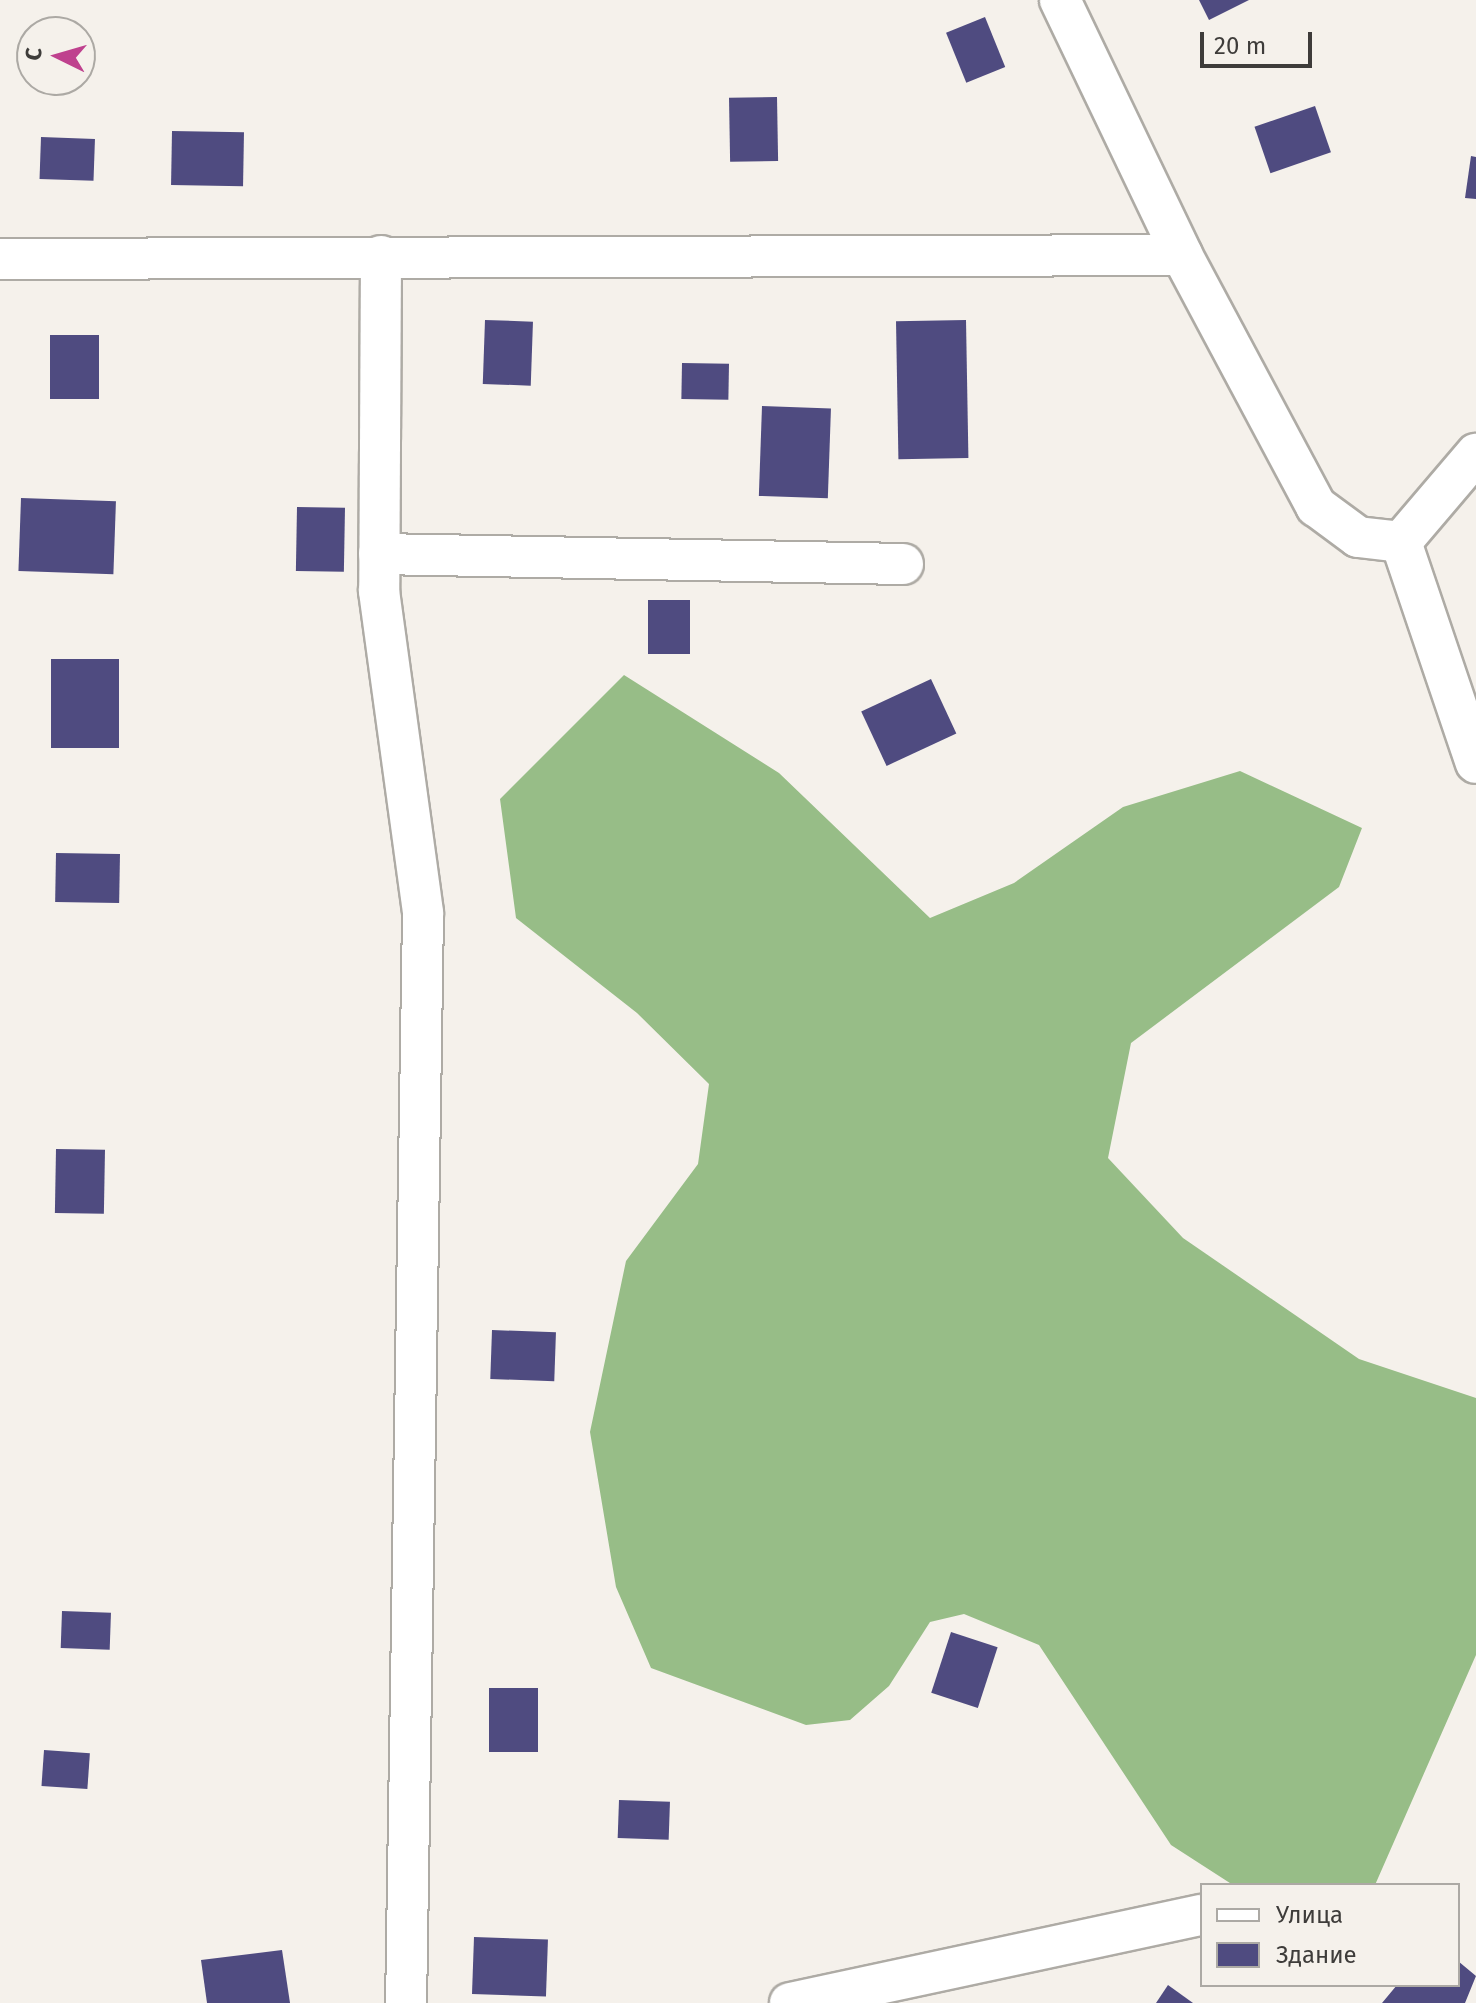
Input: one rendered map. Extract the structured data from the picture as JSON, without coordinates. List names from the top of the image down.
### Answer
{
  "legend": ["Улица", "Здание"],
  "scale_bar": "20 m",
  "north": "left"
}
